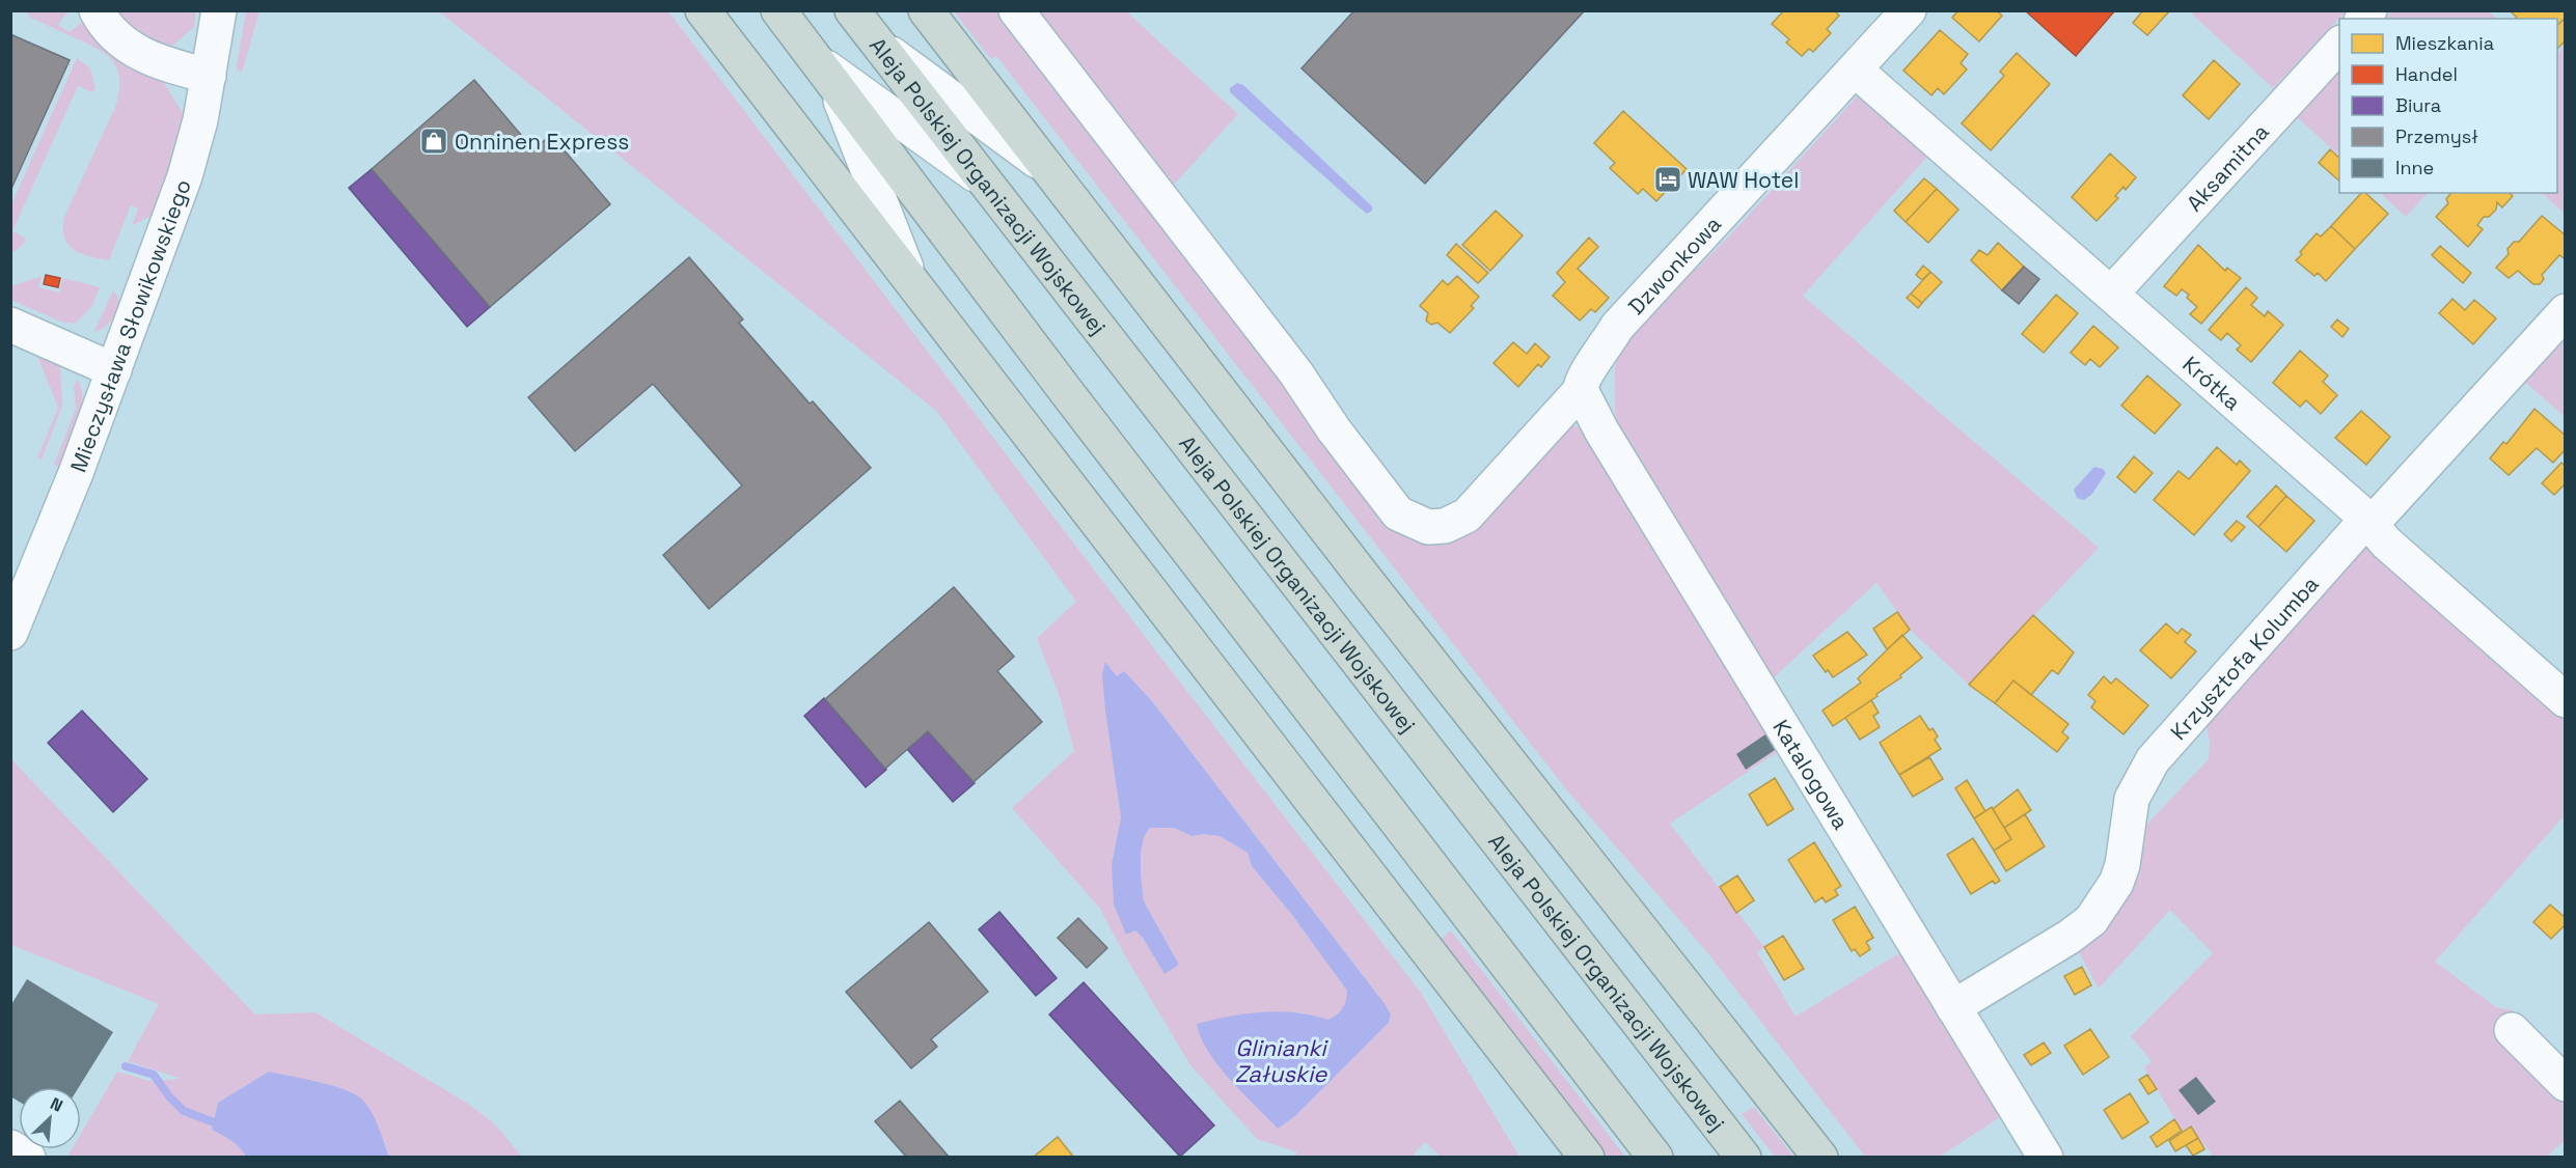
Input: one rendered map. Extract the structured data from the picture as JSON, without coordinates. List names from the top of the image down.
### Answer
{
  "streets": {
    "highway": ["Aleja Polskiej Organizacji Wojskowej"],
    "street": [
      "Aksamitna",
      "Dzwonkowa",
      "Mieczysława Słowikowskiego",
      "Krótka",
      "Krzysztofa Kolumba",
      "Katalogowa"
    ]
  },
  "crossings": [
    ["Aksamitna", "Krótka"],
    ["Dzwonkowa", "Krótka"],
    ["Dzwonkowa", "Katalogowa"],
    ["Krótka", "Krzysztofa Kolumba"],
    ["Krzysztofa Kolumba", "Katalogowa"]
  ],
  "water": ["Glinianki Załuskie"],
  "places": {
    "shop": ["Onninen Express"],
    "hotel": ["WAW Hotel"]
  },
  "legend": [
    "Mieszkania",
    "Handel",
    "Biura",
    "Przemysł",
    "Inne"
  ],
  "north": "top right"
}
